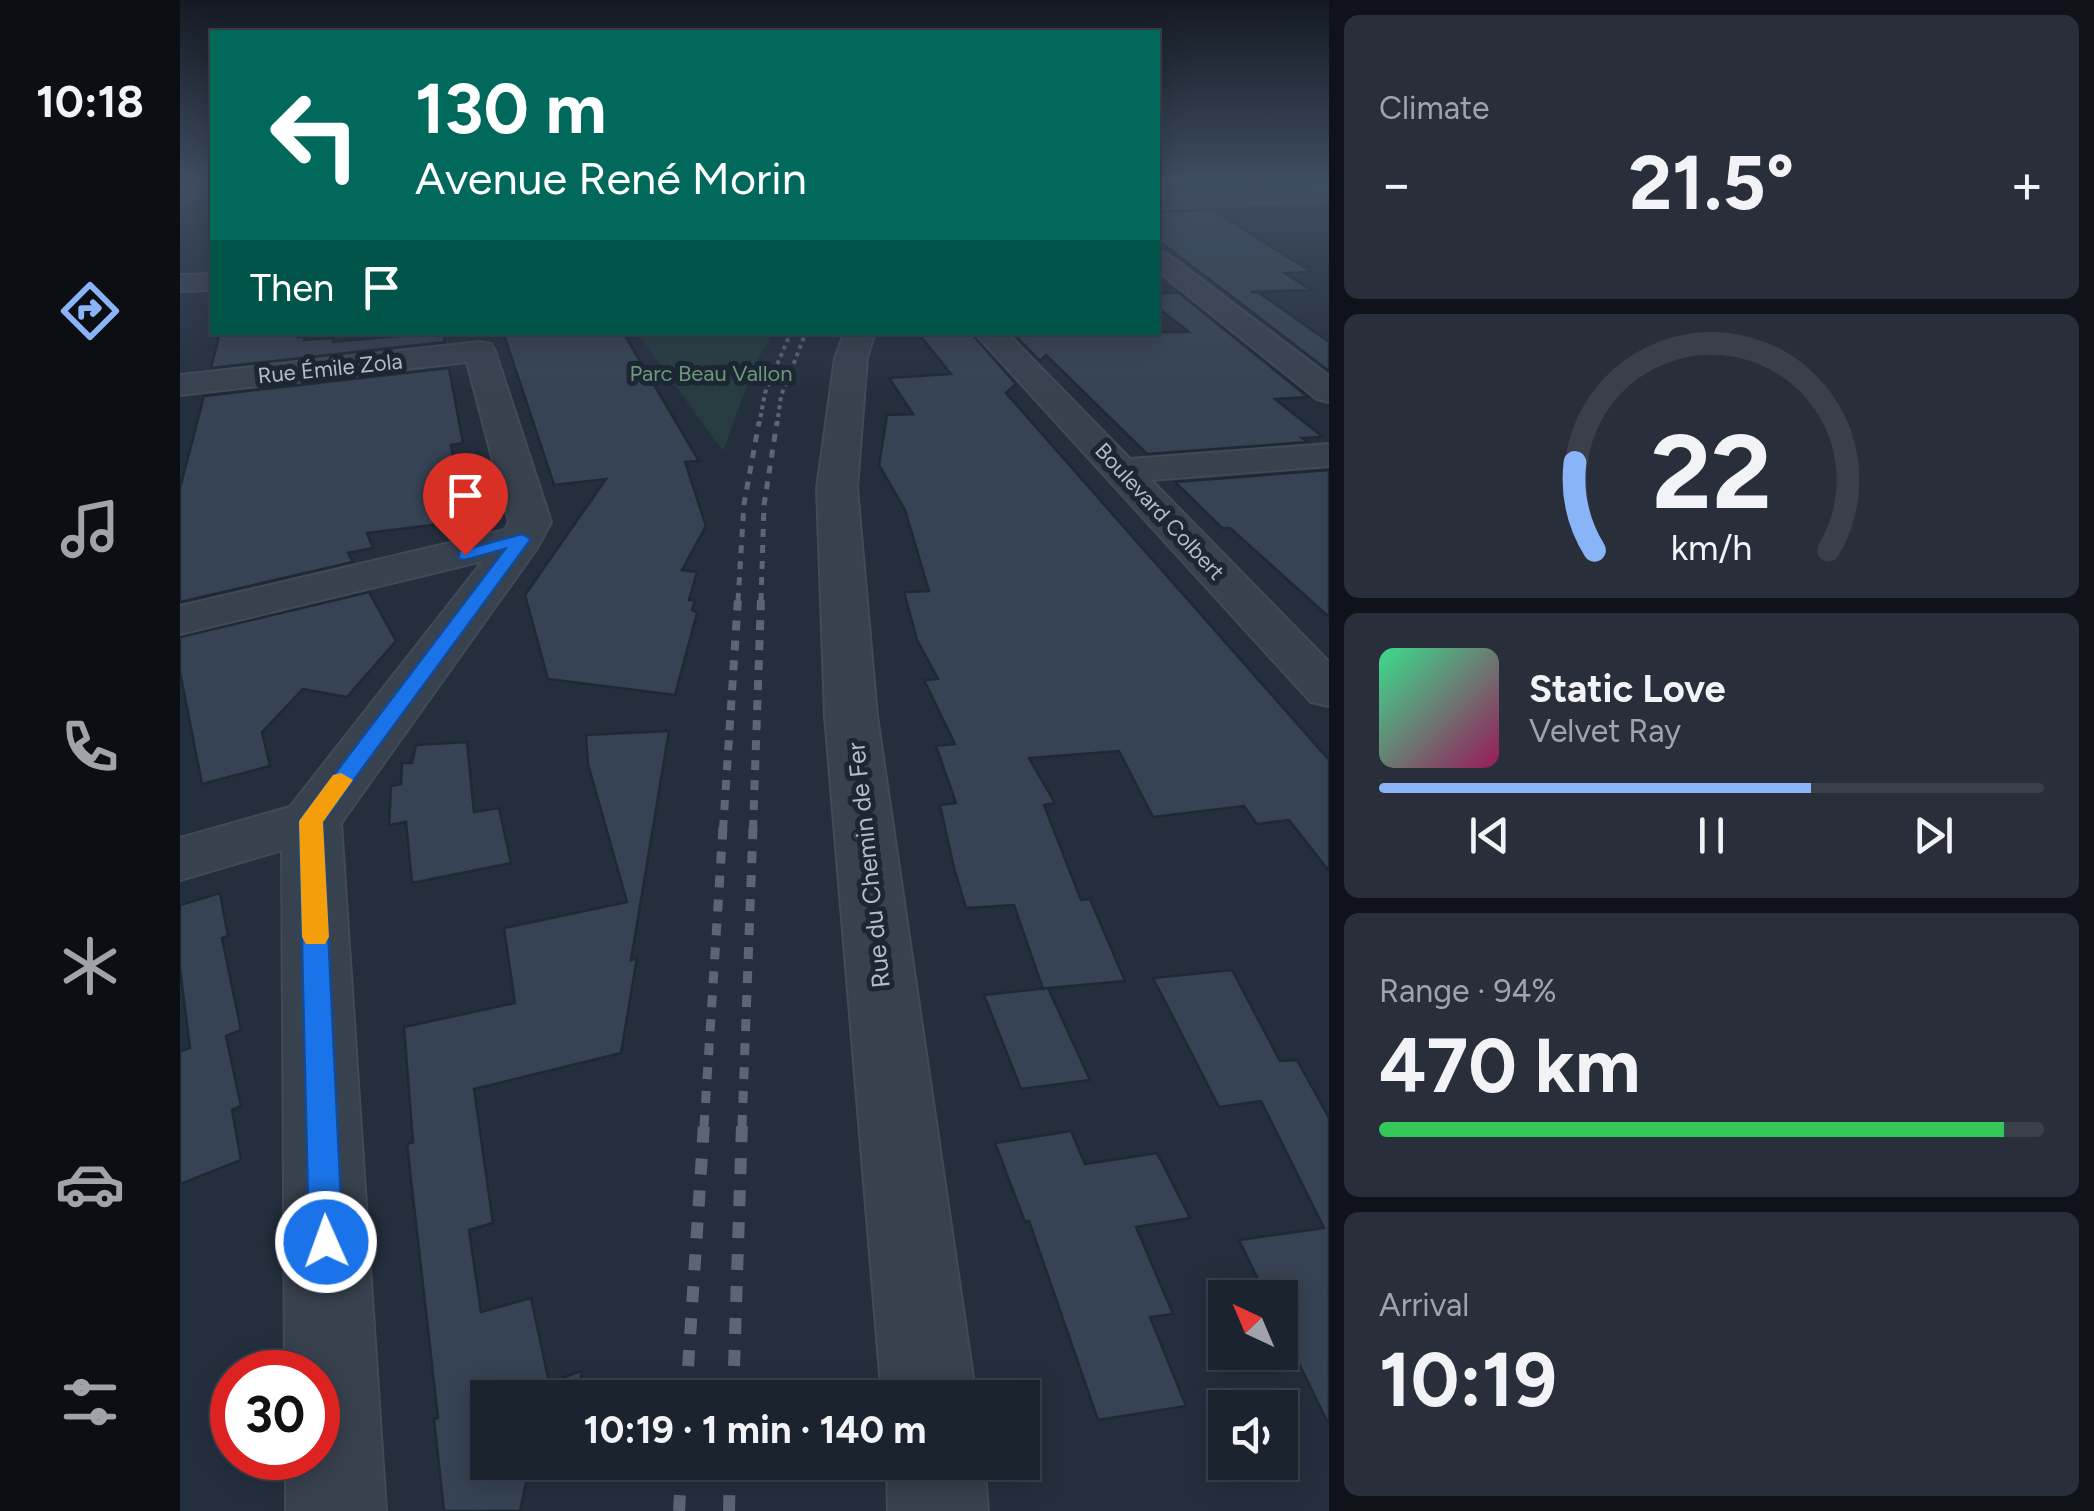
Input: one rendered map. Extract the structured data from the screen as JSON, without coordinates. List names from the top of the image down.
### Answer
{
  "streets": {
    "street": ["Rue Émile Zola", "Boulevard Colbert", "Rue du Chemin de Fer"]
  },
  "parks": ["Parc Beau Vallon"],
  "north": "top left",
  "page": {
    "tabs": "10:18",
    "tile": [
      "Climate",
      ["Range · 94%", "470 km"],
      ["Arrival", "10:19"]
    ],
    "turn": ["130 m", "Avenue René Morin"],
    "heat": ["−", "21.5°", "+"],
    "then": "Then",
    "song": ["Static Love", "Velvet Ray"],
    "limit": "30",
    "trip": "10:19 · 1 min · 140 m",
    "gauge": ["22", "km/h"]
  }
}
